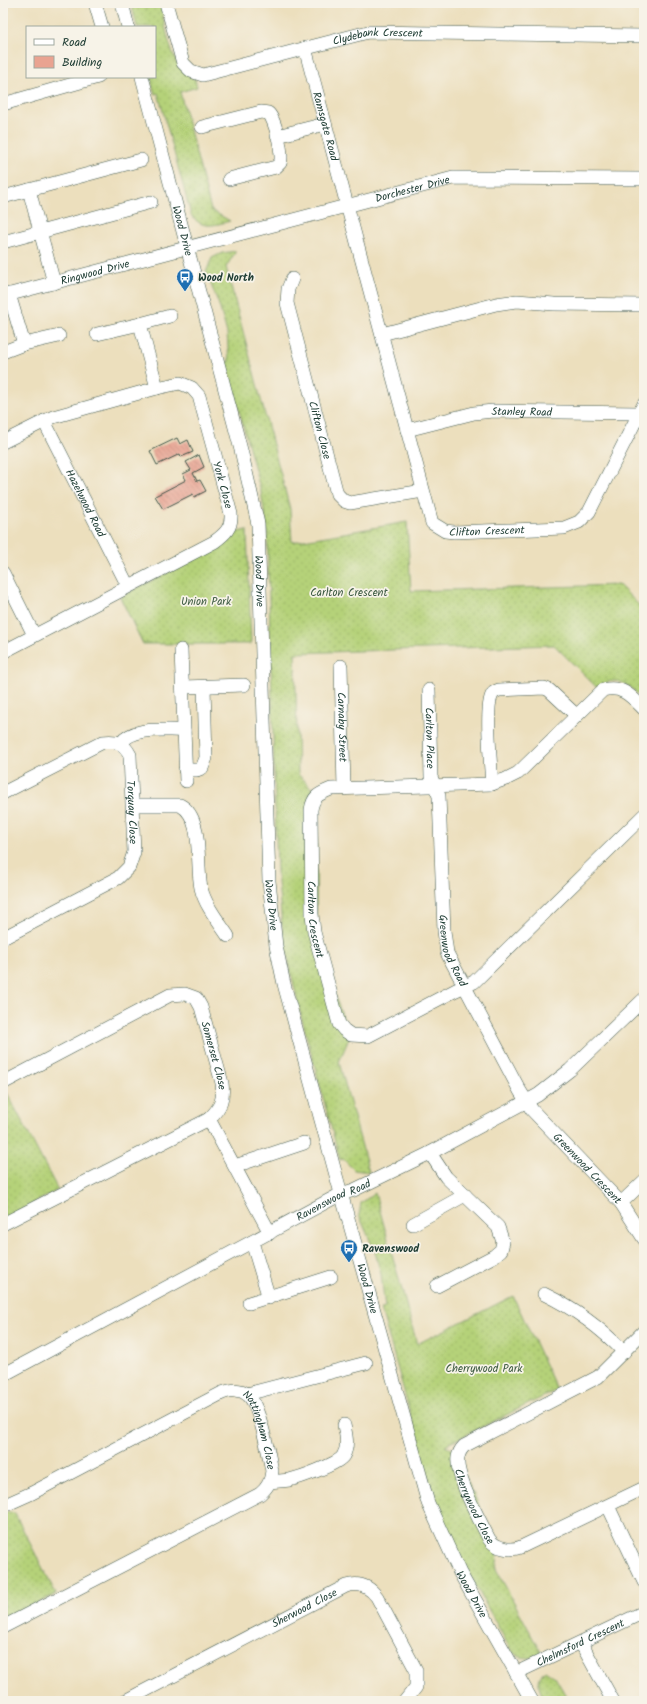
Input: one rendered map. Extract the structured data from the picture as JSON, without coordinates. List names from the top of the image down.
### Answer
{
  "streets": {
    "street": [
      "Clydebank Crescent",
      "Ramsgate Road",
      "Dorchester Drive",
      "Wood Drive",
      "Ringwood Drive",
      "Stanley Road",
      "Clifton Close",
      "York Close",
      "Hazelwood Road",
      "Clifton Crescent",
      "Carnaby Street",
      "Carlton Place",
      "Torquay Close",
      "Carlton Crescent",
      "Greenwood Road",
      "Somerset Close",
      "Greenwood Crescent",
      "Ravenswood Road",
      "Nottingham Close",
      "Cherrywood Close",
      "Sherwood Close",
      "Chelmsford Crescent"
    ]
  },
  "crossings": [
    ["Clydebank Crescent", "Ramsgate Road"],
    ["Ramsgate Road", "Dorchester Drive"],
    ["Ramsgate Road", "Clifton Crescent"],
    ["Dorchester Drive", "Wood Drive"],
    ["Dorchester Drive", "Ringwood Drive"],
    ["Dorchester Drive", "Clifton Crescent"],
    ["Wood Drive", "Ringwood Drive"],
    ["Wood Drive", "Ravenswood Road"],
    ["Wood Drive", "Chelmsford Crescent"],
    ["Stanley Road", "Clifton Crescent"],
    ["Clifton Close", "Clifton Crescent"],
    ["York Close", "Hazelwood Road"],
    ["Carnaby Street", "Carlton Crescent"],
    ["Carlton Place", "Carlton Crescent"],
    ["Carlton Place", "Greenwood Road"],
    ["Carlton Crescent", "Greenwood Road"],
    ["Greenwood Road", "Greenwood Crescent"],
    ["Greenwood Road", "Ravenswood Road"],
    ["Greenwood Crescent", "Ravenswood Road"]
  ],
  "parks": ["Carlton Crescent", "Union Park", "Cherrywood Park"],
  "places": {
    "bus stop": ["Wood North", "Ravenswood"]
  },
  "legend": ["Road", "Building"]
}
